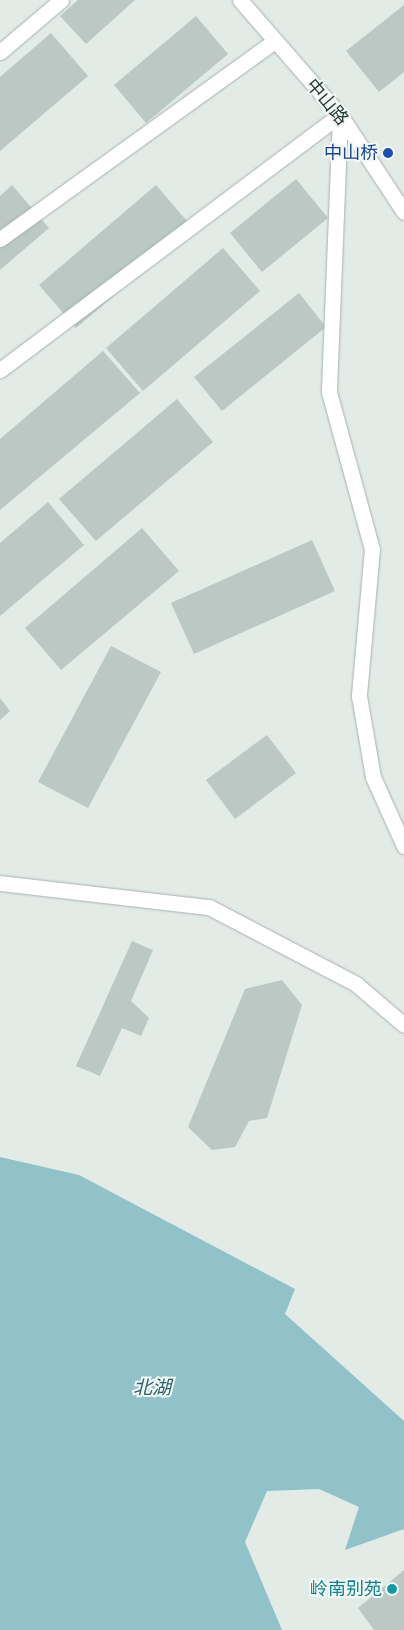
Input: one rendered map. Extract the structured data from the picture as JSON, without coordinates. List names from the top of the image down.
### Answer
{
  "streets": {
    "street": ["中山路"]
  },
  "water": ["北湖"],
  "places": ["中山桥", "岭南别苑"]
}
